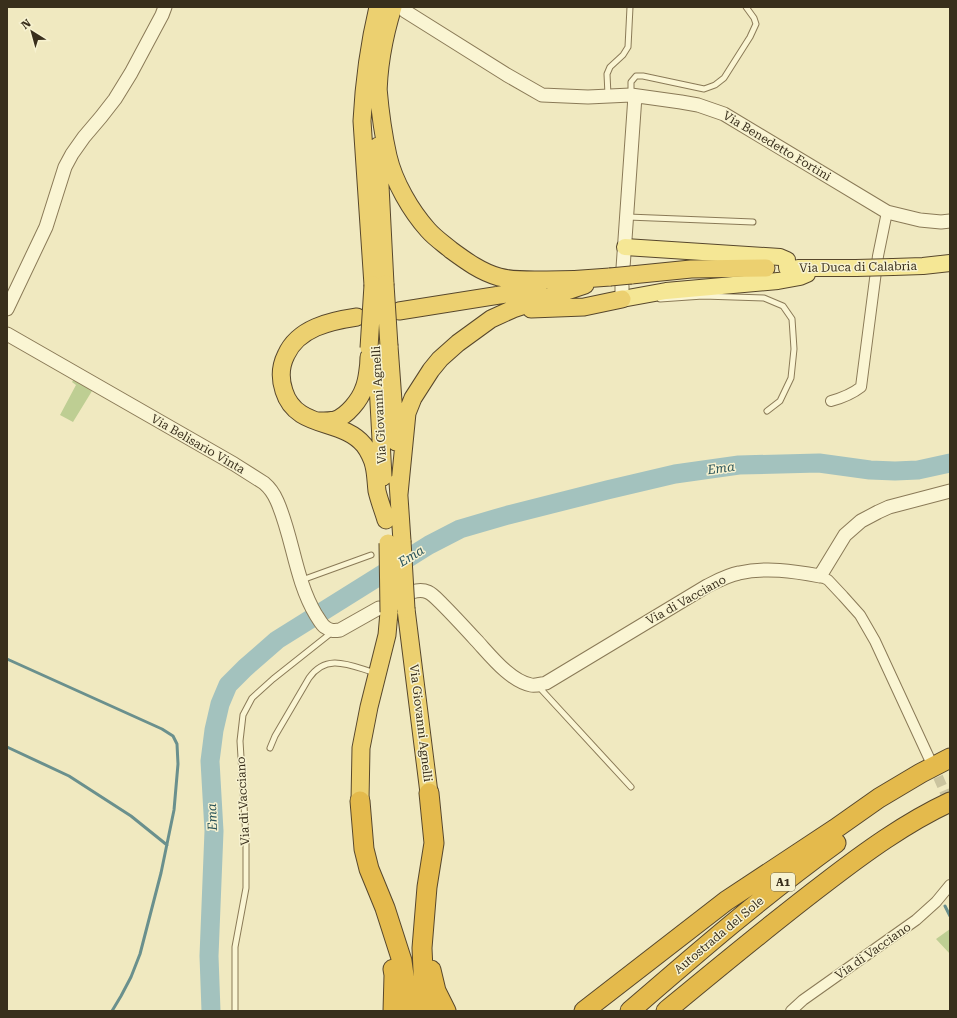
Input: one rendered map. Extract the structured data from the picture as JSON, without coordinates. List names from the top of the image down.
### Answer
{
  "streets": {
    "highway": ["Via Giovanni Agnelli", "A1", "Autostrada del Sole"],
    "main road": ["Via Duca di Calabria"],
    "street": ["Via Benedetto Fortini", "Via Belisario Vinta", "Via di Vacciano"]
  },
  "crossings": [
    ["Via Giovanni Agnelli", "Via di Vacciano"],
    ["Via Belisario Vinta", "Via di Vacciano"]
  ],
  "water": ["Ema"],
  "north": "top left"
}
